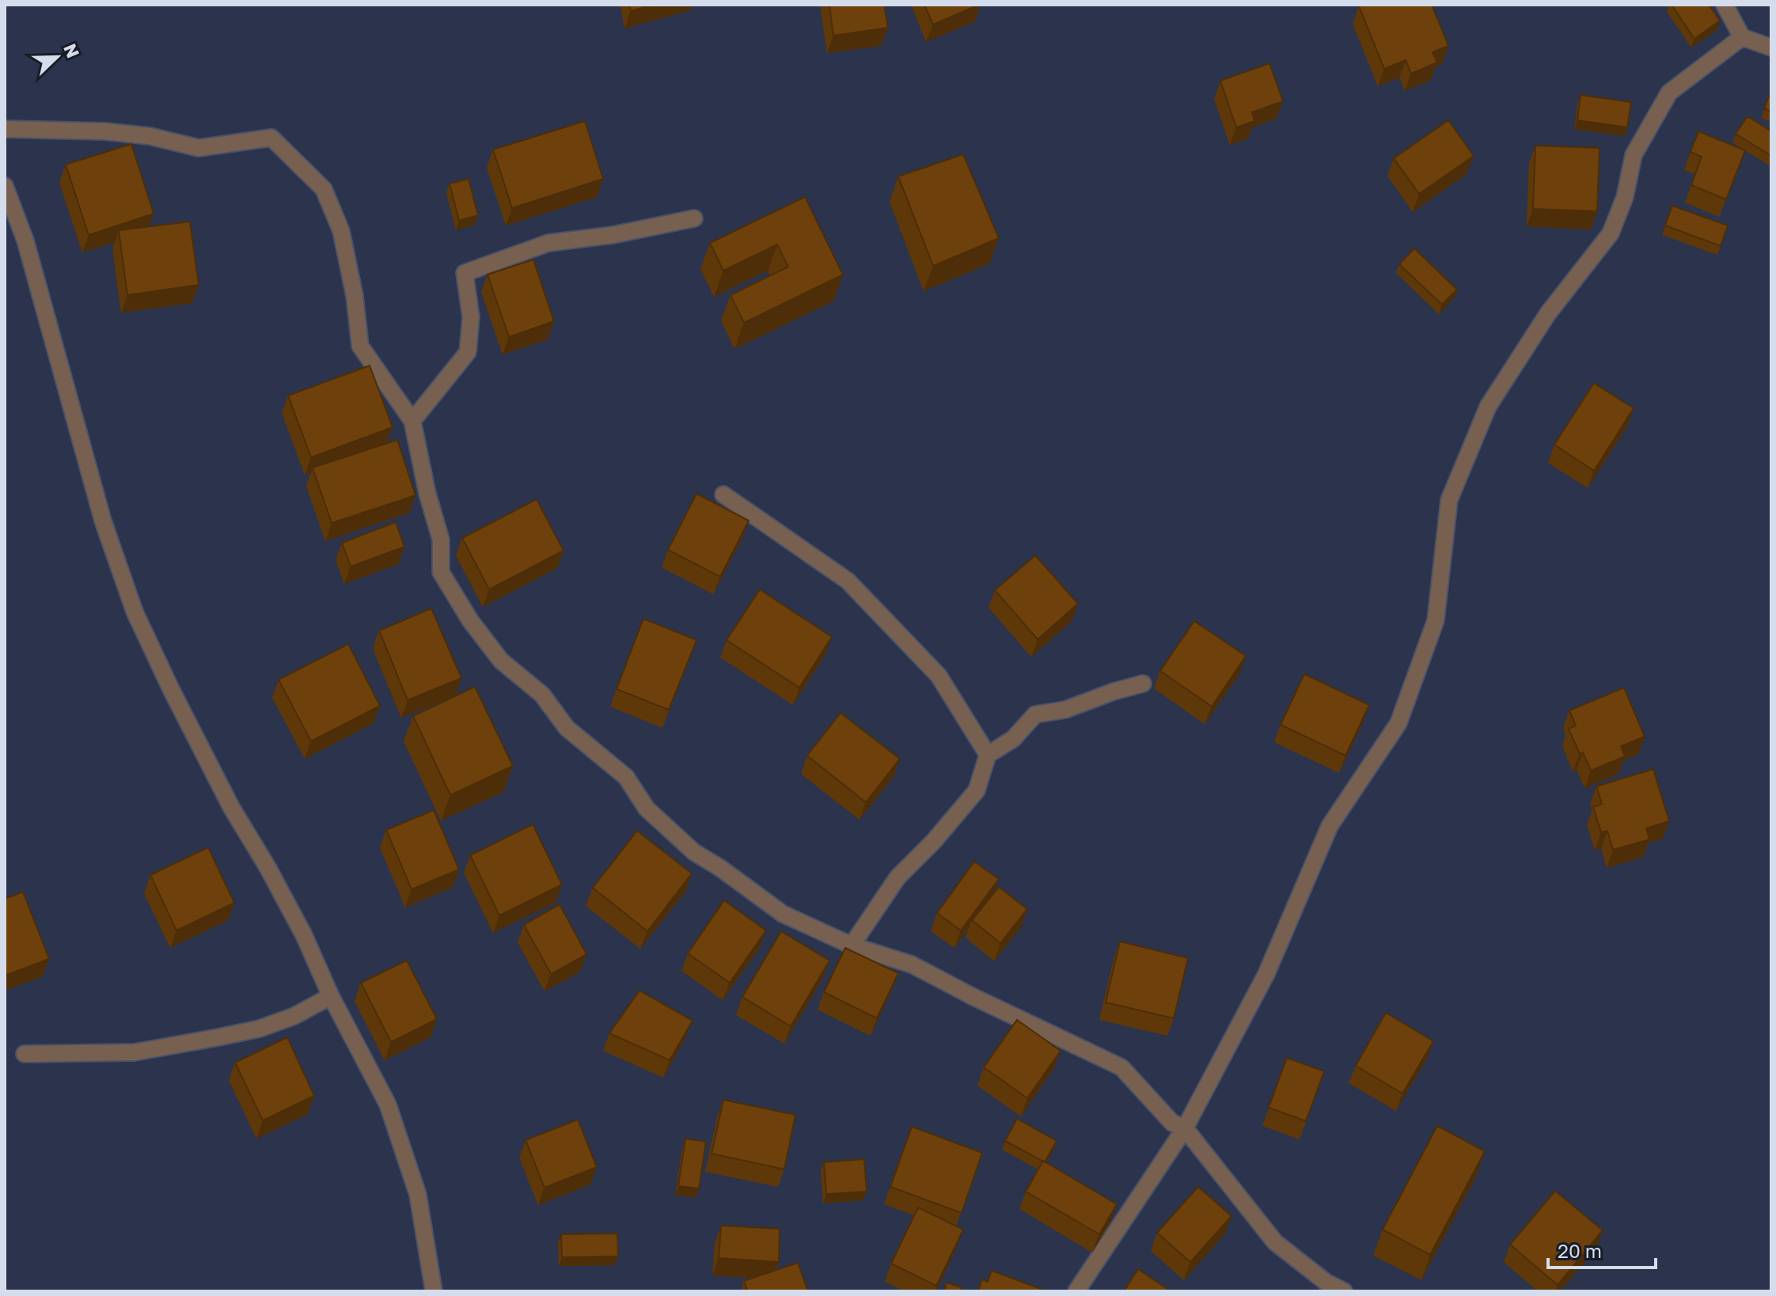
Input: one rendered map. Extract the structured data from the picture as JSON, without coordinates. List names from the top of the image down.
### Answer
{
  "scale_bar": "20 m",
  "north": "top right"
}
